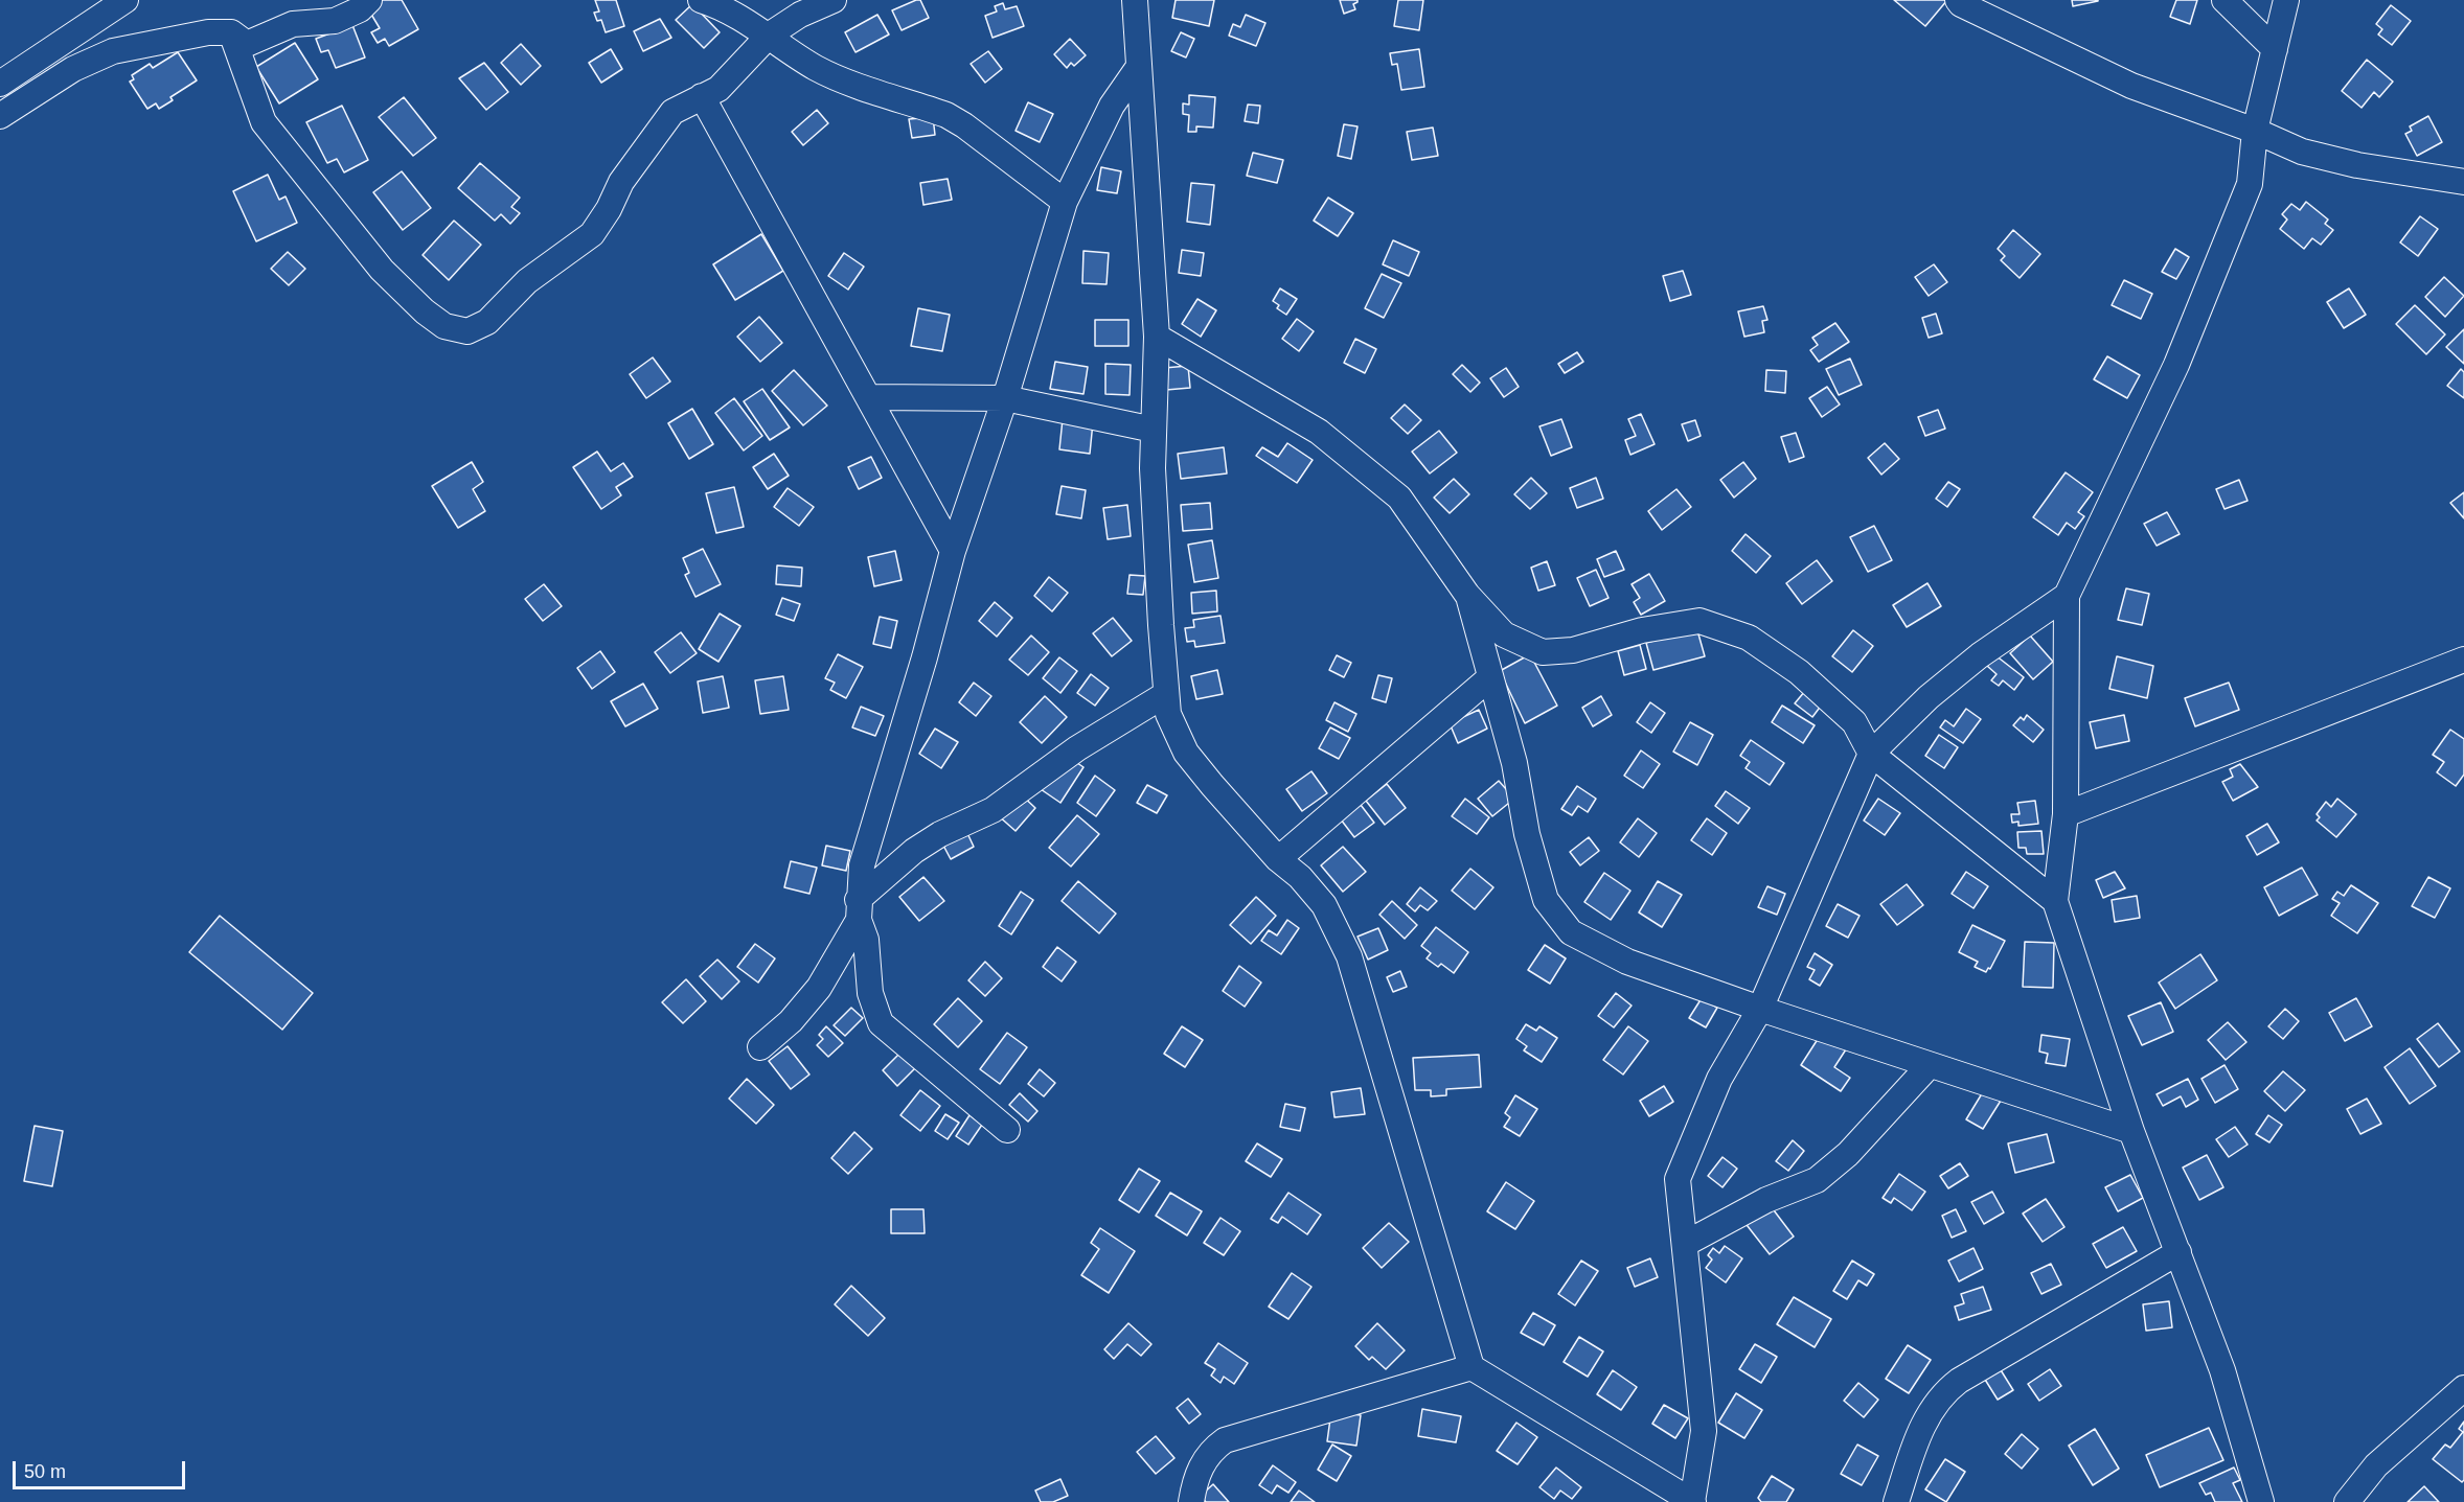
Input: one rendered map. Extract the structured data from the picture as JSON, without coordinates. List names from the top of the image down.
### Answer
{
  "scale_bar": "50 m"
}
